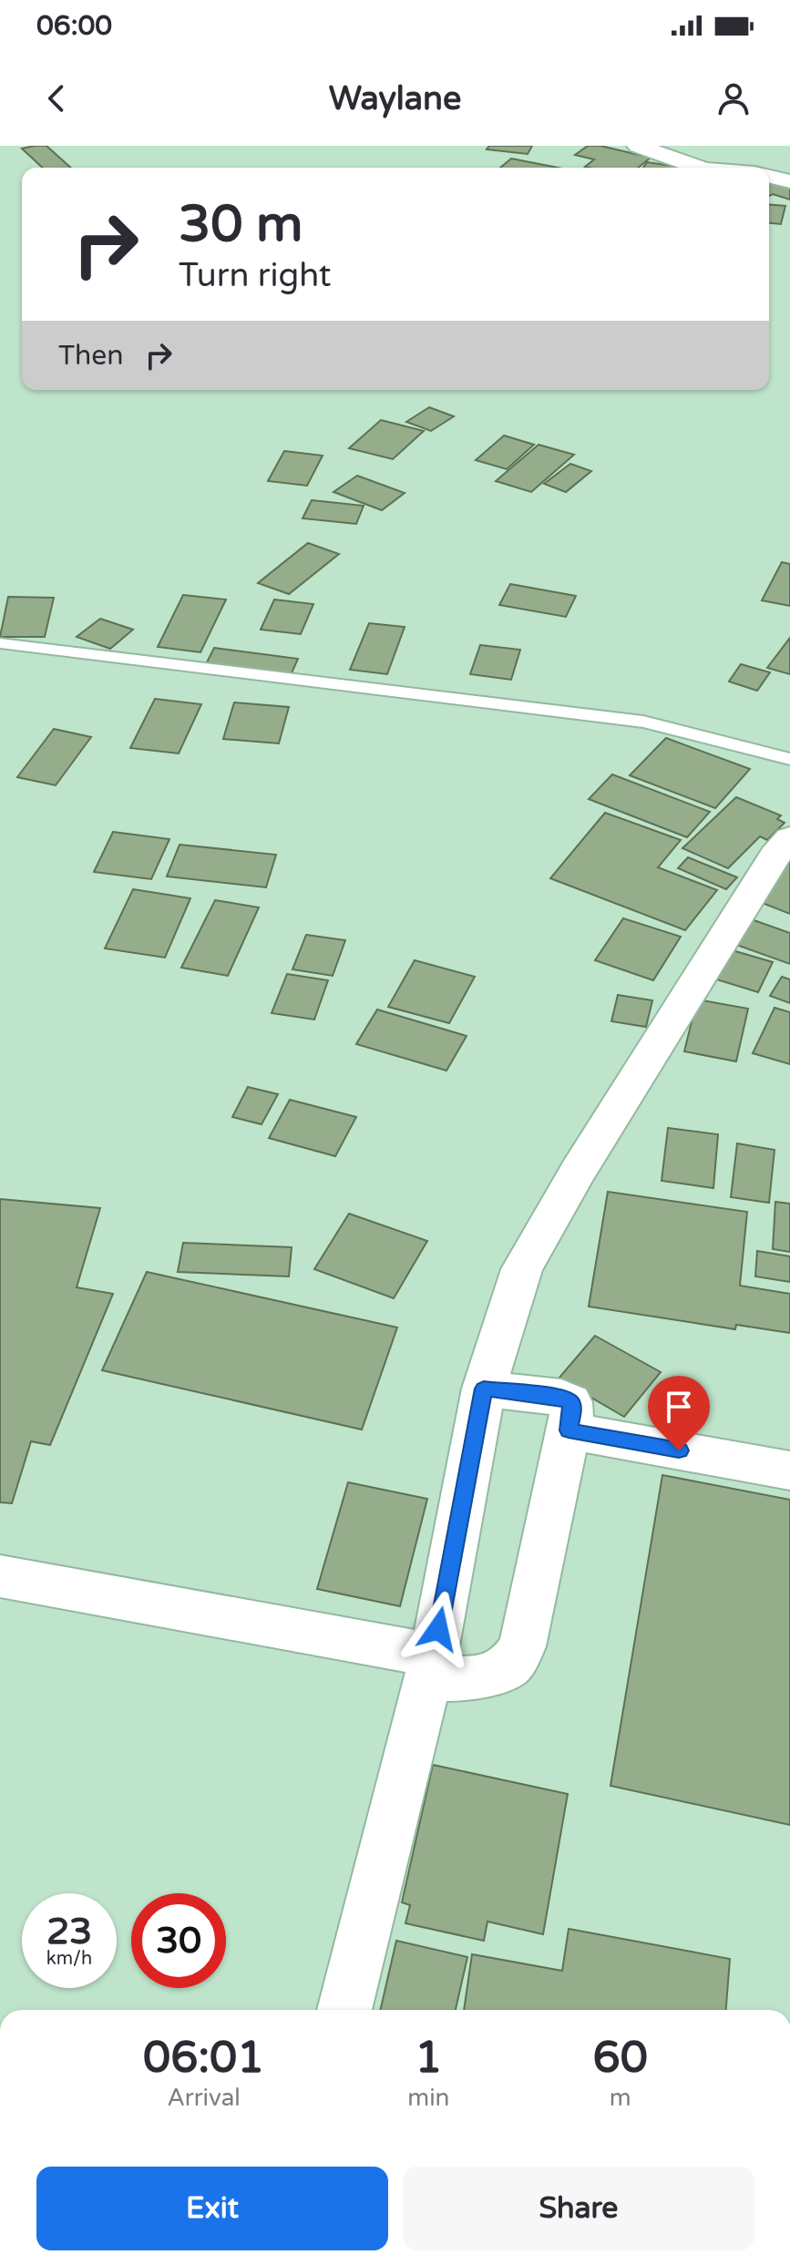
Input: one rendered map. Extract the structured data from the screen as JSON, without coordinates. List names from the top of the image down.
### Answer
{
  "page": {
    "status": "06:00",
    "header": "Waylane",
    "turn": ["30 m", "Turn right"],
    "then": "Then",
    "speed": "23 km/h",
    "limit": "30",
    "eta": [
      "06:01",
      "Arrival",
      "1",
      "min",
      "60",
      "m"
    ],
    "buttons": ["Exit", "Share"]
  }
}
